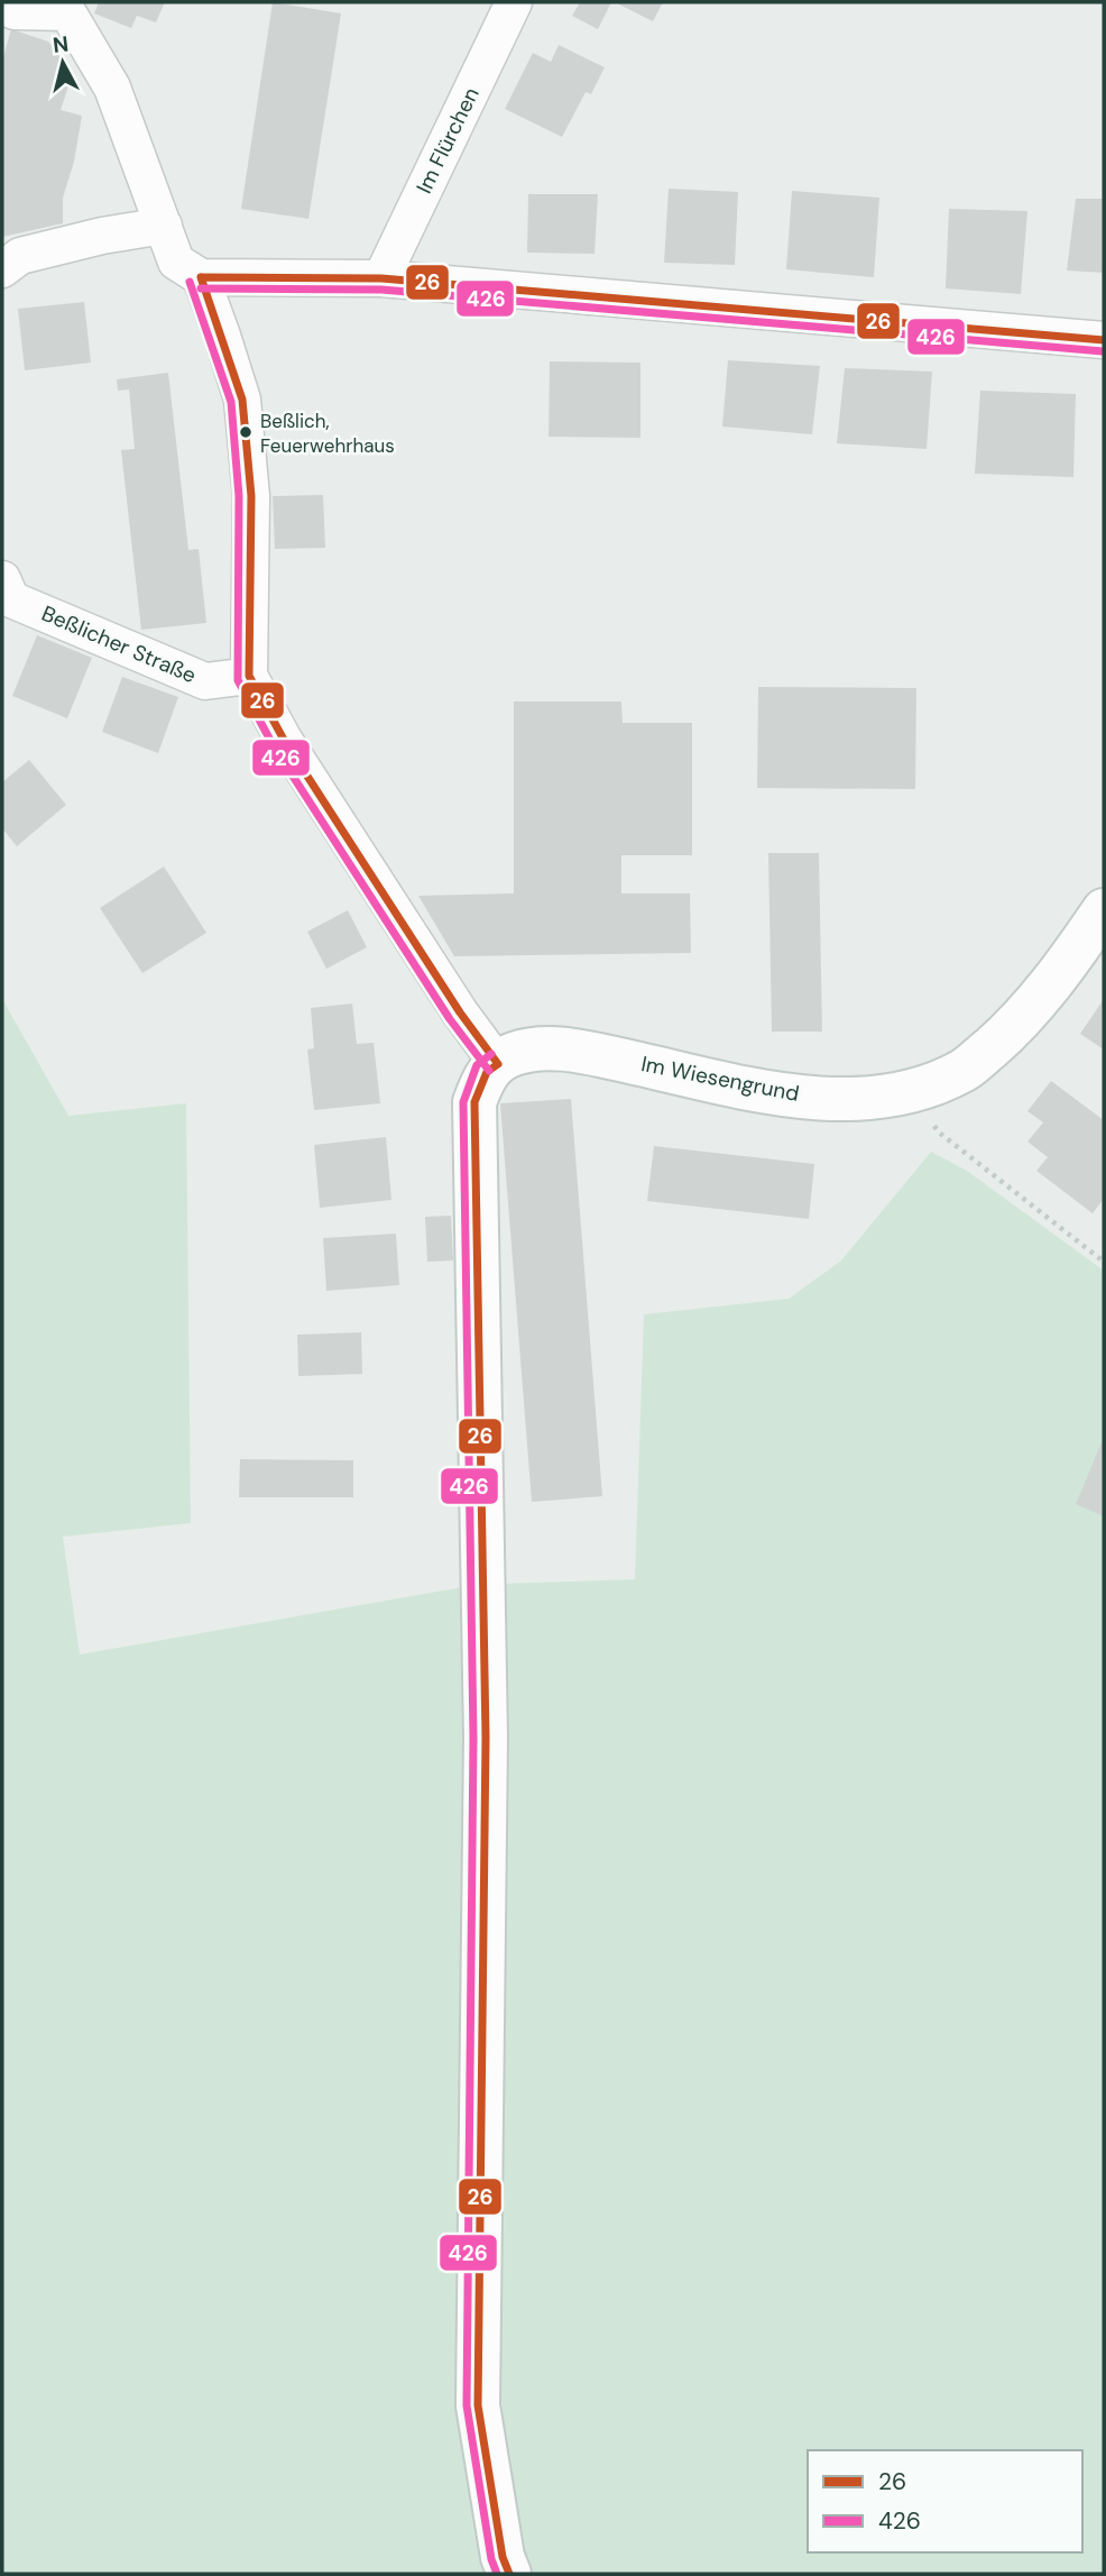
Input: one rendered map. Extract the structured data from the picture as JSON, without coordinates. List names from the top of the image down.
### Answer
{
  "streets": {
    "main road": ["Im Wiesengrund"],
    "street": ["Im Flürchen", "Beßlicher Straße"]
  },
  "places": ["Beßlich, Feuerwehrhaus"],
  "lines": ["transit line 26", "transit line 426"],
  "legend": ["26", "426"],
  "north": "top"
}
